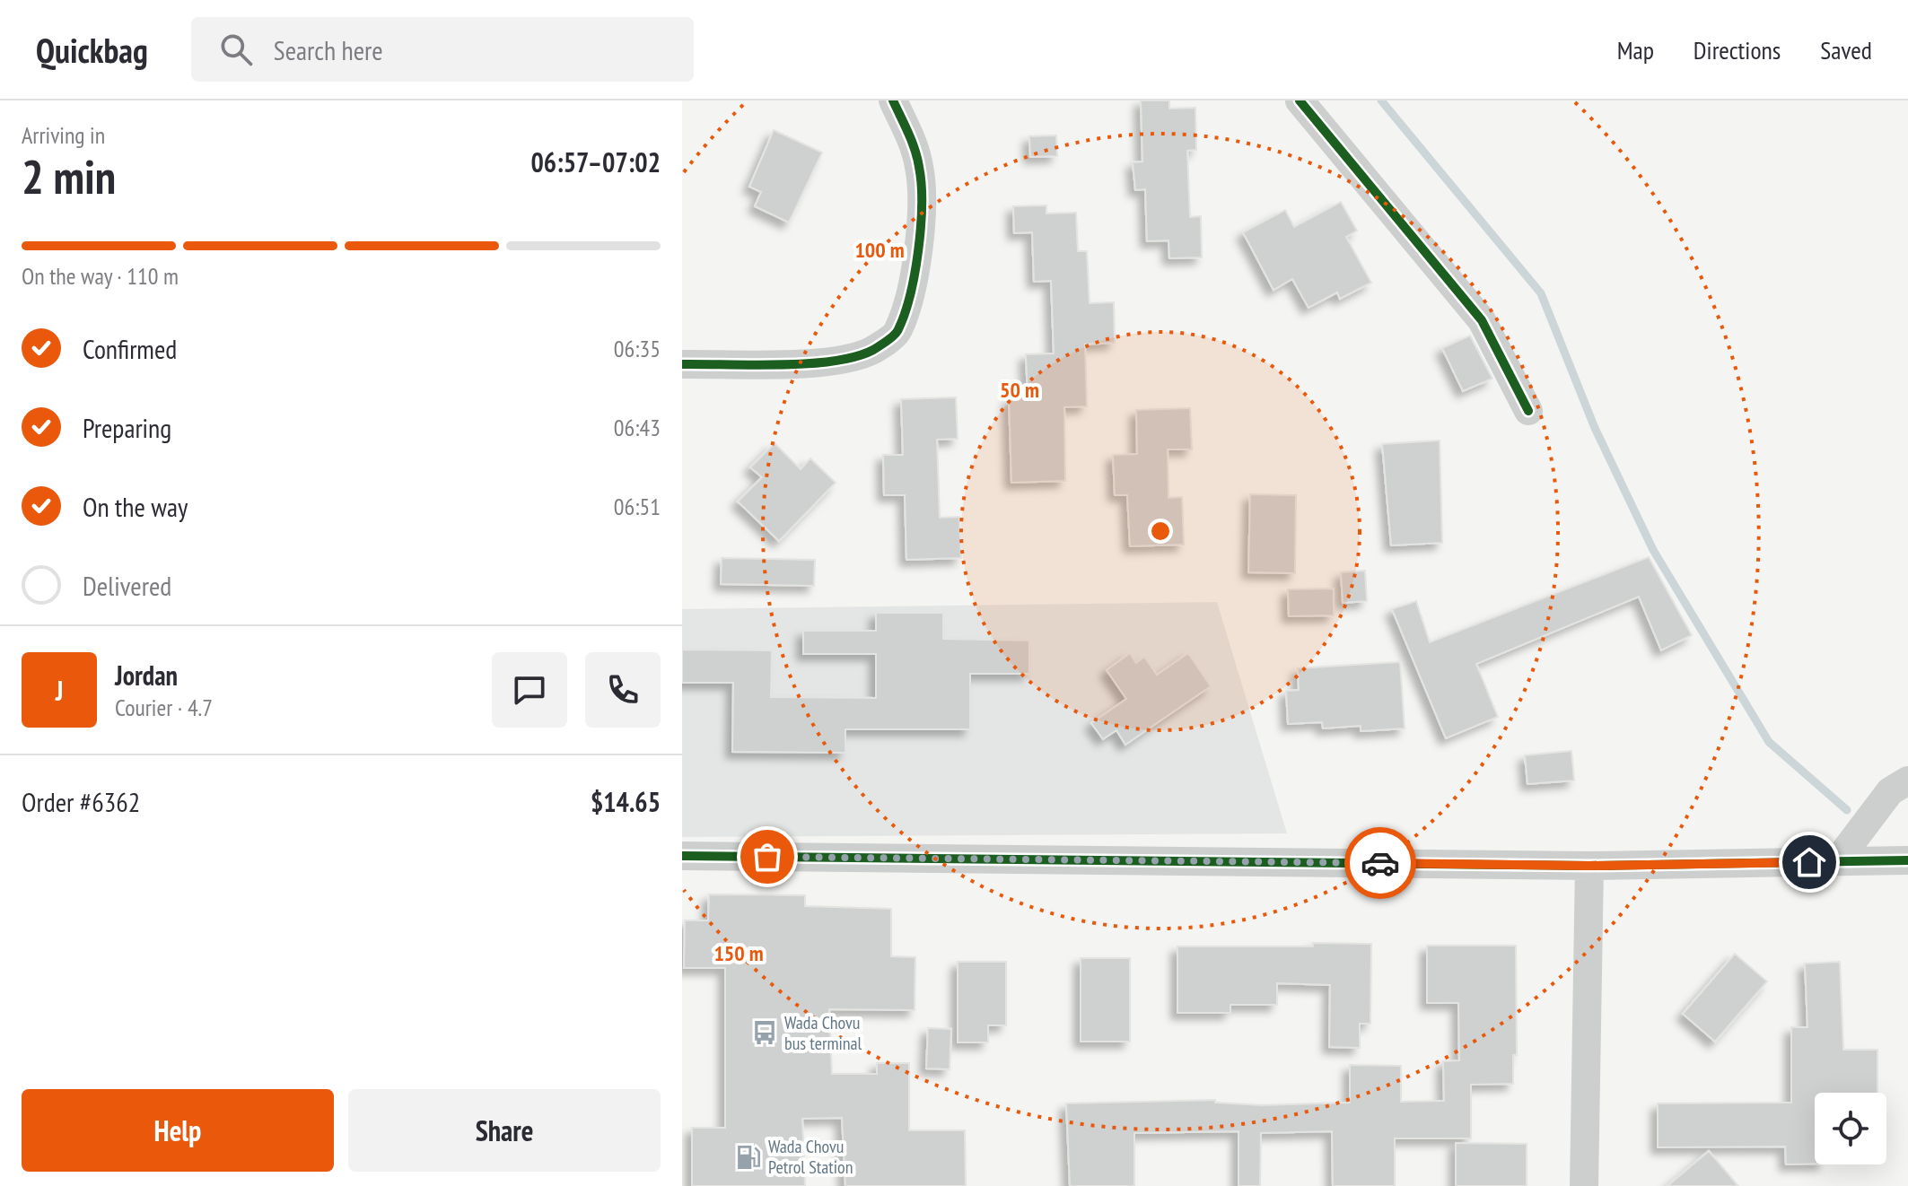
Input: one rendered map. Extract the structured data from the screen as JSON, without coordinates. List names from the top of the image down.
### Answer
{
  "places": {
    "bus stop": ["Wada Chovu bus terminal"],
    "fuel station": ["Wada Chovu Petrol Station"]
  },
  "page": {
    "header": "Quickbag",
    "search": "Search here",
    "nav": ["Map", "Directions", "Saved"],
    "heading": ["2 min", "Arriving in", "06:57–07:02"],
    "panel": [
      "Jordan",
      "Courier · 4.7",
      "Order #6362",
      "$14.65"
    ],
    "bar": "On the way · 110 m",
    "list": [
      ["Confirmed", "06:35"],
      ["Preparing", "06:43"],
      ["On the way", "06:51"],
      "Delivered"
    ],
    "round": "J",
    "buttons": ["Help", "Share"]
  },
  "rings": ["100 m", "50 m", "150 m"]
}
